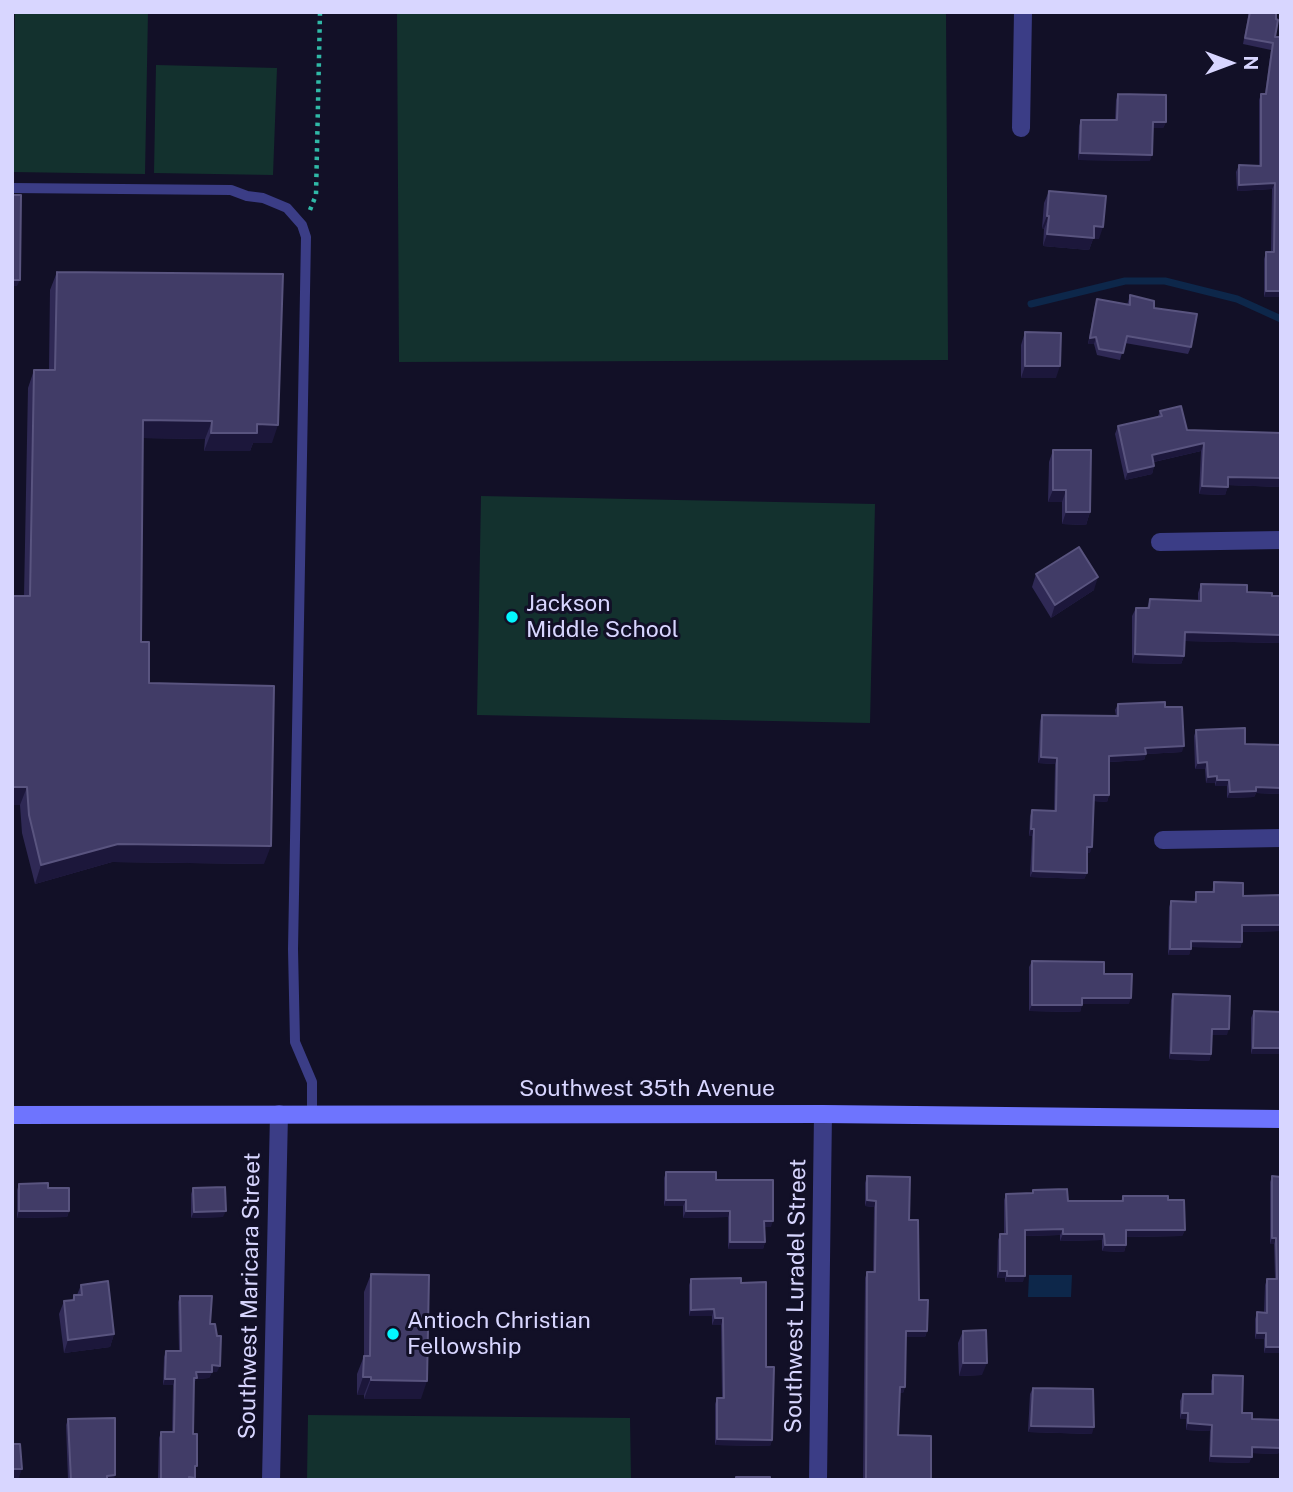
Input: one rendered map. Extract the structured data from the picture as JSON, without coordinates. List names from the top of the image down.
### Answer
{
  "streets": {
    "street": ["Southwest 35th Avenue", "Southwest Maricara Street", "Southwest Luradel Street"]
  },
  "crossings": [
    ["Southwest 35th Avenue", "Southwest Maricara Street"],
    ["Southwest 35th Avenue", "Southwest Luradel Street"]
  ],
  "places": ["Jackson Middle School", "Antioch Christian Fellowship"],
  "north": "right"
}
